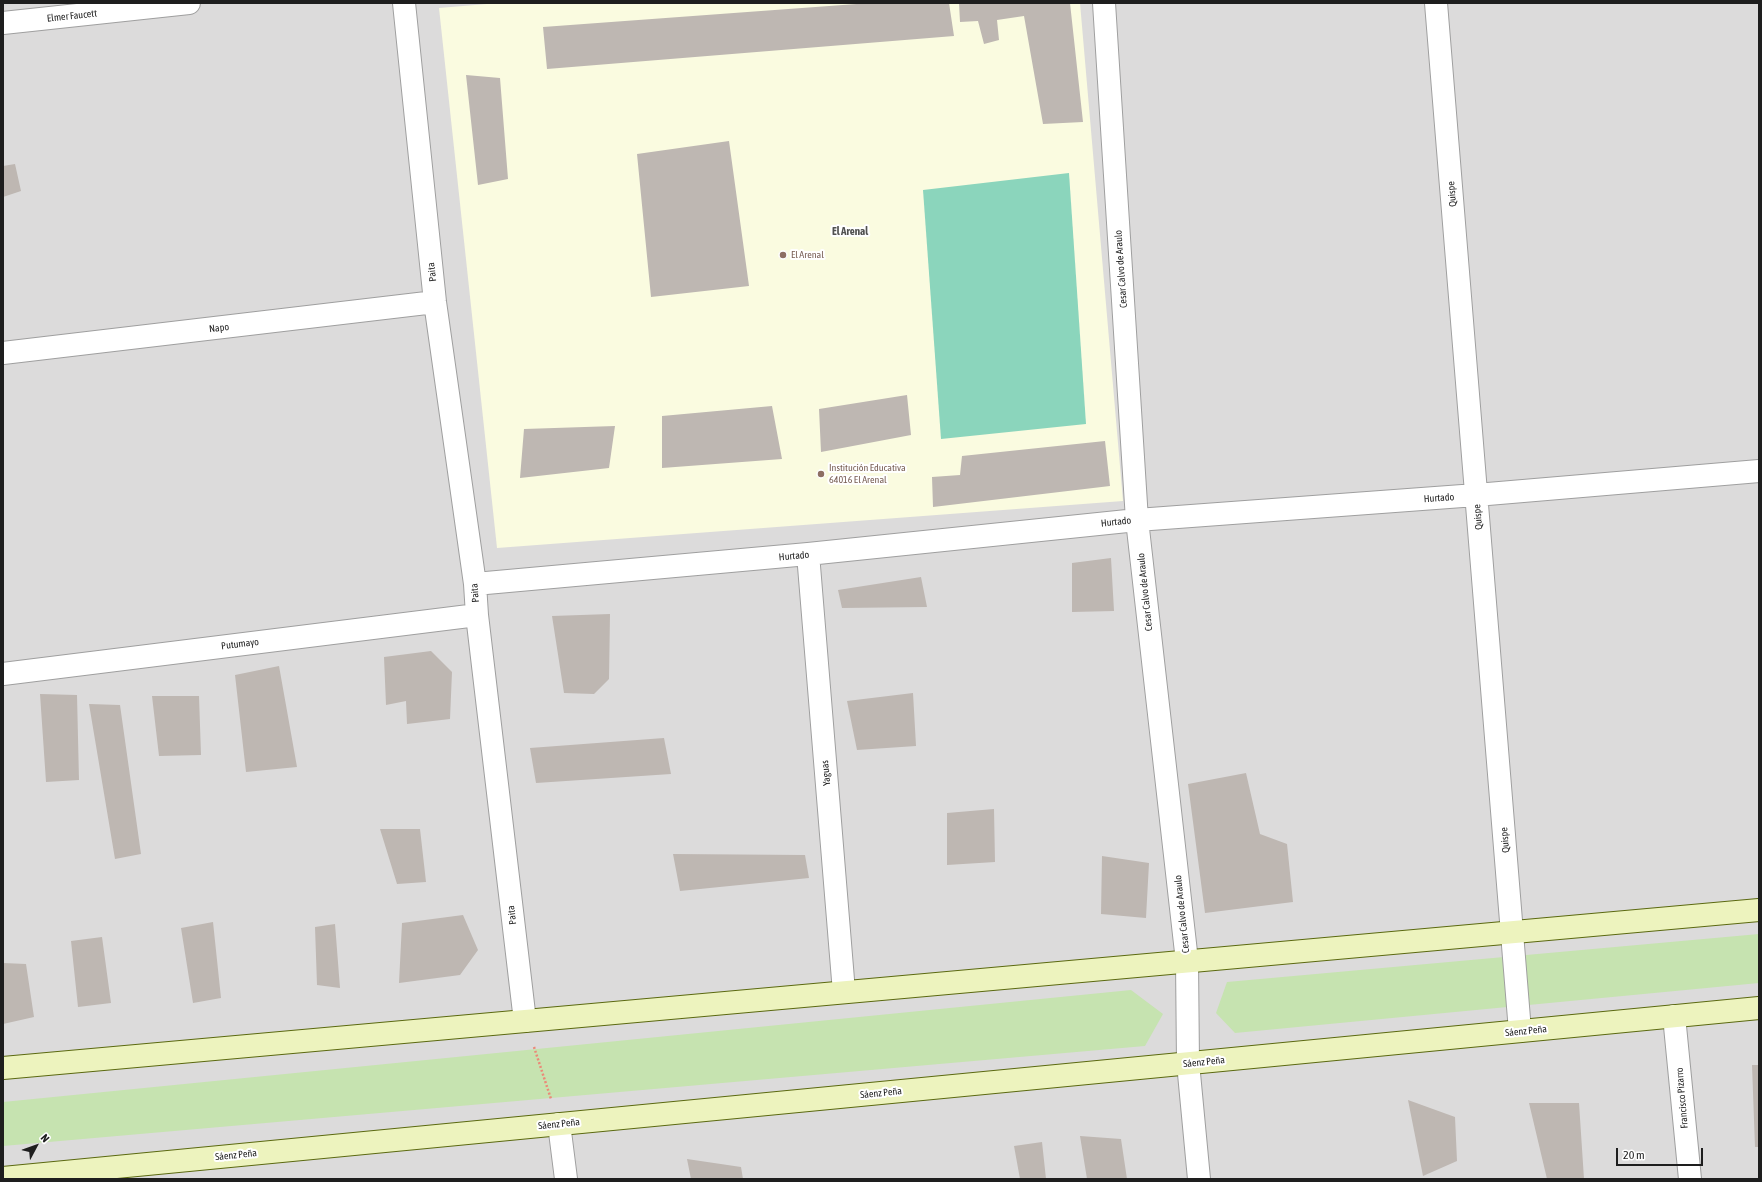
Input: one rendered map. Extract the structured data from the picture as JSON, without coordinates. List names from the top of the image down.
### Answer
{
  "streets": {
    "main road": ["Sáenz Peña"],
    "street": [
      "Elmer Faucett",
      "Quispe",
      "Cesar Calvo de Araulo",
      "Paita",
      "Napo",
      "Hurtado",
      "Putumayo",
      "Yaguas",
      "Francisco Pizarro"
    ]
  },
  "crossings": [
    ["Quispe", "Hurtado"],
    ["Quispe", "Sáenz Peña"],
    ["Cesar Calvo de Araulo", "Hurtado"],
    ["Cesar Calvo de Araulo", "Sáenz Peña"],
    ["Paita", "Napo"],
    ["Paita", "Hurtado"],
    ["Paita", "Putumayo"],
    ["Hurtado", "Yaguas"],
    ["Sáenz Peña", "Francisco Pizarro"]
  ],
  "districts": ["El Arenal"],
  "places": ["El Arenal", "Institución Educativa 64016 El Arenal"],
  "scale_bar": "20 m",
  "north": "top right"
}
